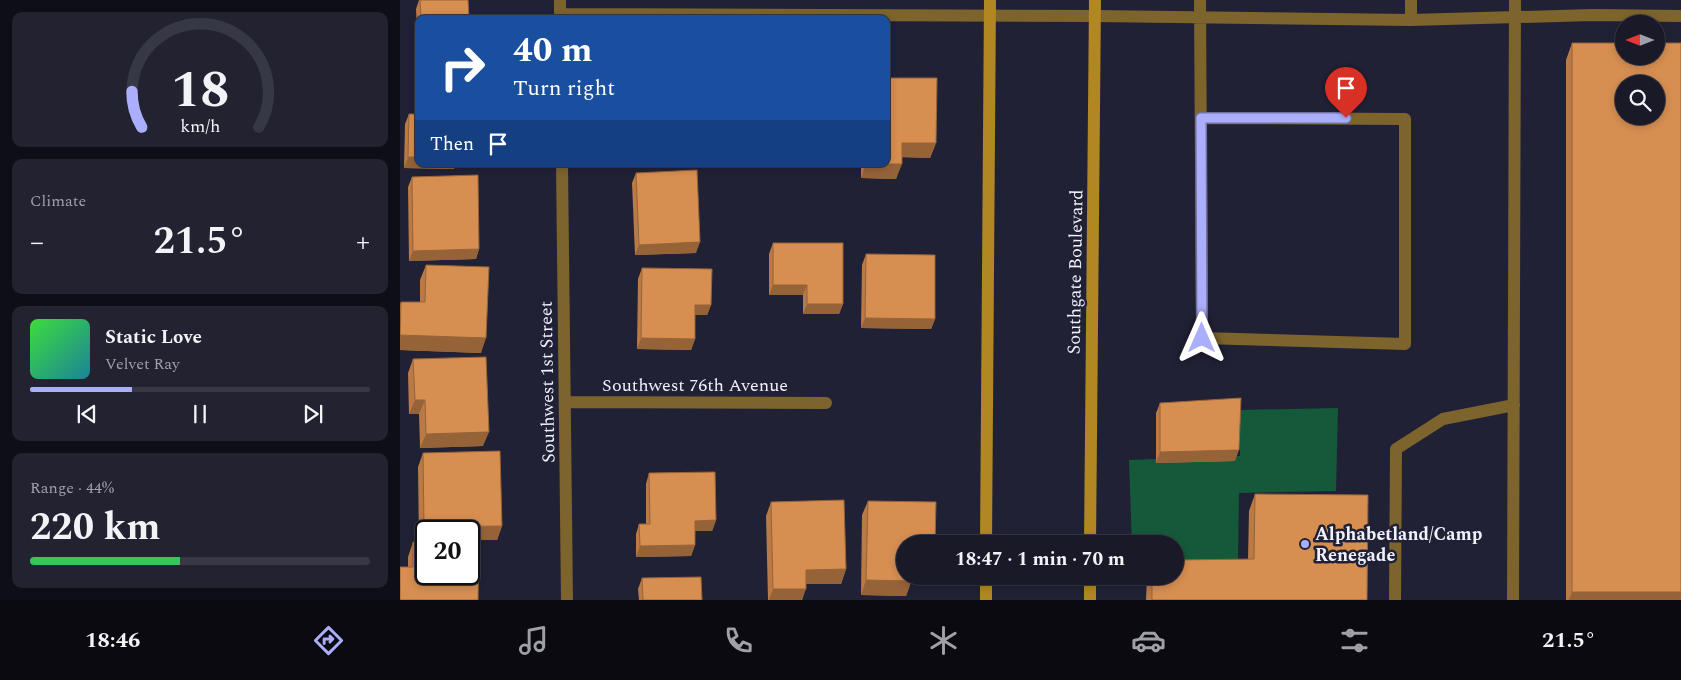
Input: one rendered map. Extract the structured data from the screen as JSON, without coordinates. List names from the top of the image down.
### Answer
{
  "streets": {
    "main road": ["Southgate Boulevard"],
    "street": ["Southwest 1st Street", "Southwest 76th Avenue"]
  },
  "crossings": [
    ["Southwest 1st Street", "Southwest 76th Avenue"]
  ],
  "places": ["Alphabetland/Camp Renegade"],
  "north": "left",
  "page": {
    "turn": ["40 m", "Turn right"],
    "then": "Then",
    "tile": [
      "Climate",
      ["Range · 44%", "220 km"]
    ],
    "heat": ["−", "21.5°", "+"],
    "song": ["Static Love", "Velvet Ray"],
    "limit": "20",
    "trip": "18:47 · 1 min · 70 m",
    "tabs": ["18:46", "21.5°"],
    "gauge": ["18", "km/h"]
  }
}
